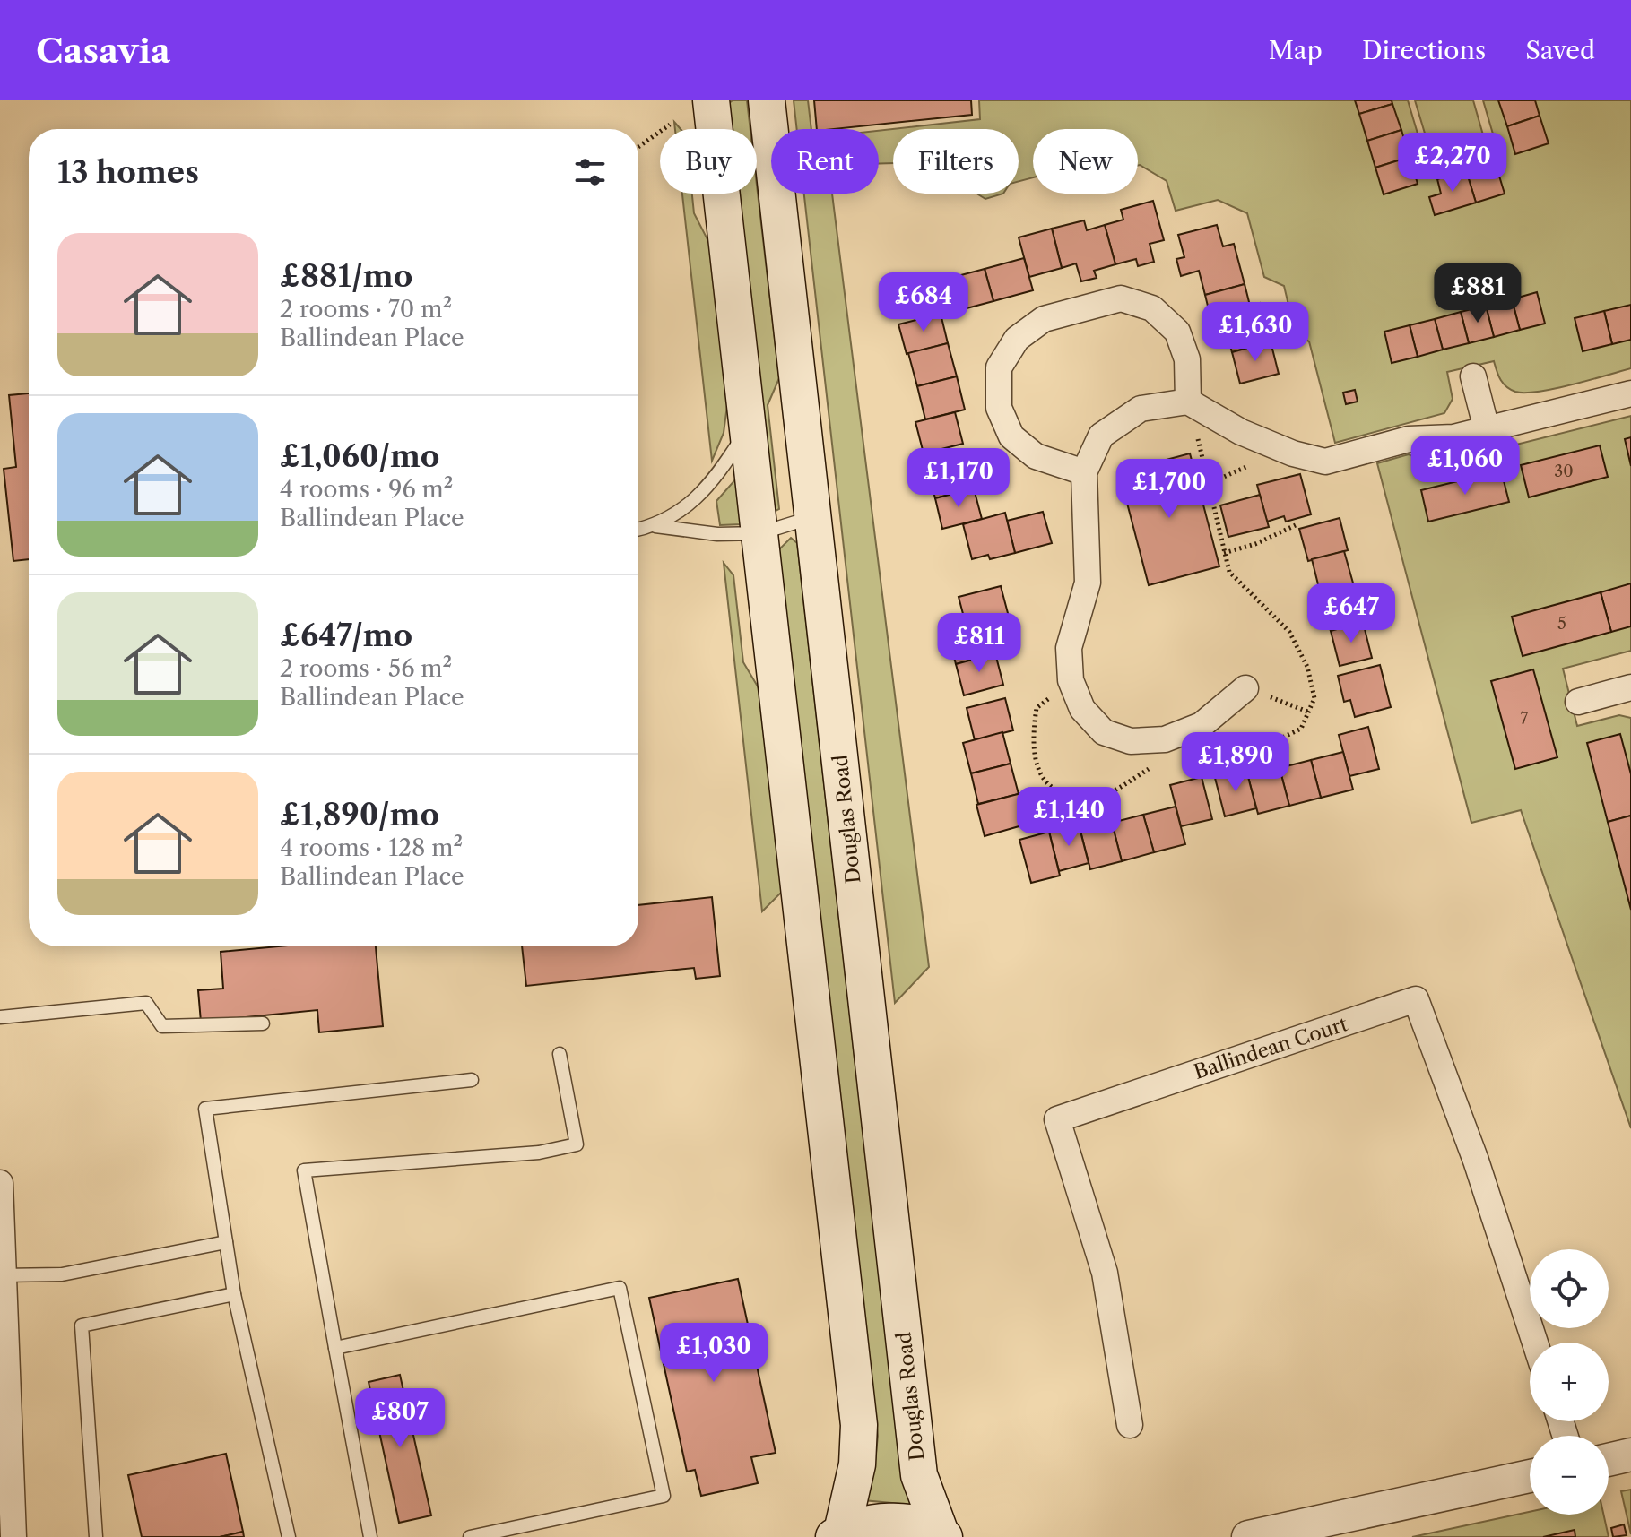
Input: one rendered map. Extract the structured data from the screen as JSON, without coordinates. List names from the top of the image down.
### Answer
{
  "streets": {
    "main road": ["Douglas Road"],
    "street": ["Ballindean Court"]
  },
  "house_numbers": ["30", "5", "7"],
  "page": {
    "header": "Casavia",
    "nav": ["Map", "Directions", "Saved"],
    "chip": [
      "Buy",
      "Rent",
      "Filters",
      "New"
    ],
    "heading": "13 homes",
    "price": [
      "£2,270",
      "£881",
      "£684",
      "£1,630",
      "£1,060",
      "£1,170",
      "£1,700",
      "£647",
      "£811",
      "£1,890",
      "£1,140",
      "£1,030",
      "£807"
    ],
    "list": [
      {
        "name": "£881/mo",
        "note": "2 rooms · 70 m² · Ballindean Place"
      },
      {
        "name": "£1,060/mo",
        "note": "4 rooms · 96 m² · Ballindean Place"
      },
      {
        "name": "£647/mo",
        "note": "2 rooms · 56 m² · Ballindean Place"
      },
      {
        "name": "£1,890/mo",
        "note": "4 rooms · 128 m² · Ballindean Place"
      }
    ],
    "map_buttons": ["+", "−"]
  }
}
